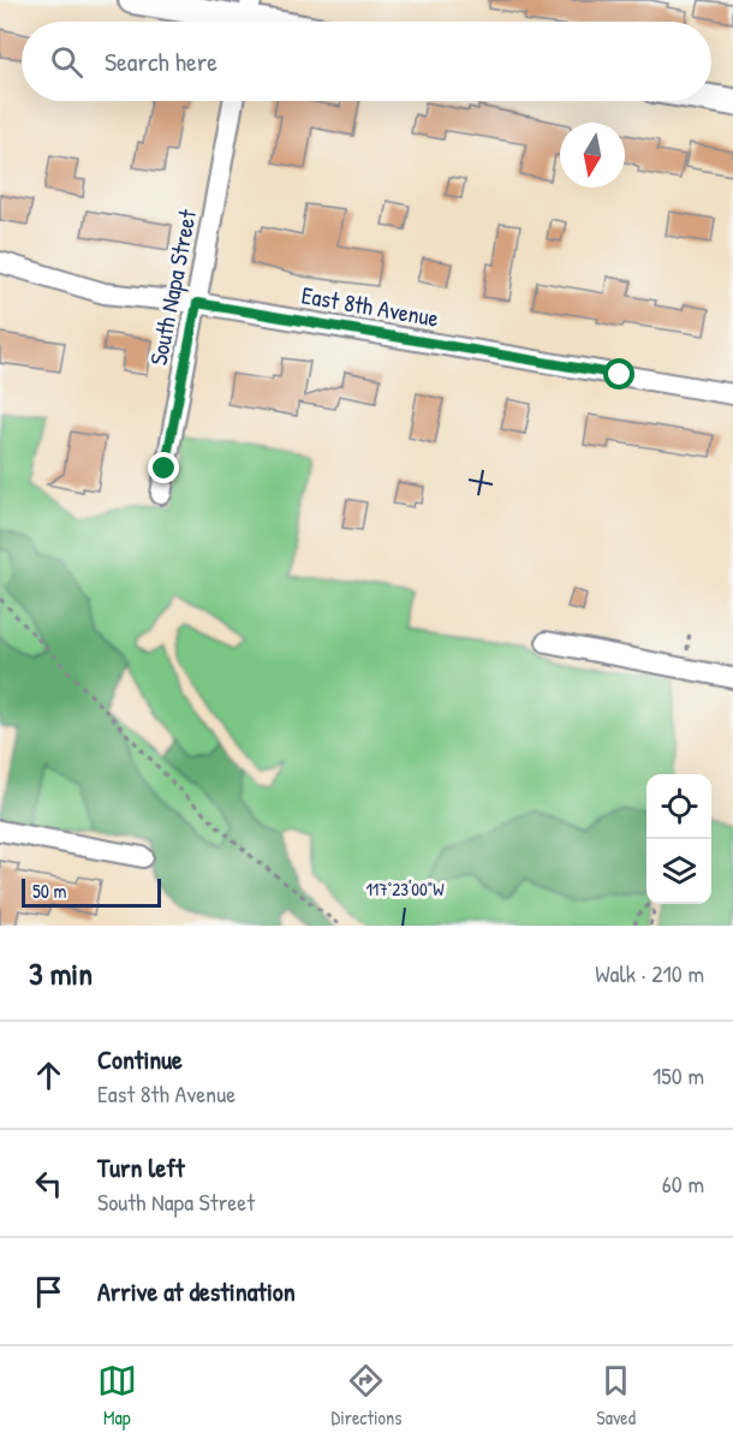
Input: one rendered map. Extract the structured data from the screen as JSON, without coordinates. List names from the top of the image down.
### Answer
{
  "streets": {
    "street": ["South Napa Street", "East 8th Avenue"]
  },
  "crossings": [
    ["South Napa Street", "East 8th Avenue"]
  ],
  "scale_bar": "50 m",
  "north": "bottom",
  "page": {
    "search": "Search here",
    "scale": "50 m",
    "heading": ["3 min", "Walk · 210 m"],
    "list": [
      ["Continue", "East 8th Avenue", "150 m"],
      ["Turn left", "South Napa Street", "60 m"],
      "Arrive at destination"
    ],
    "nav": ["Map", "Directions", "Saved"]
  },
  "coordinates": ["117°23'00\"W"]
}
